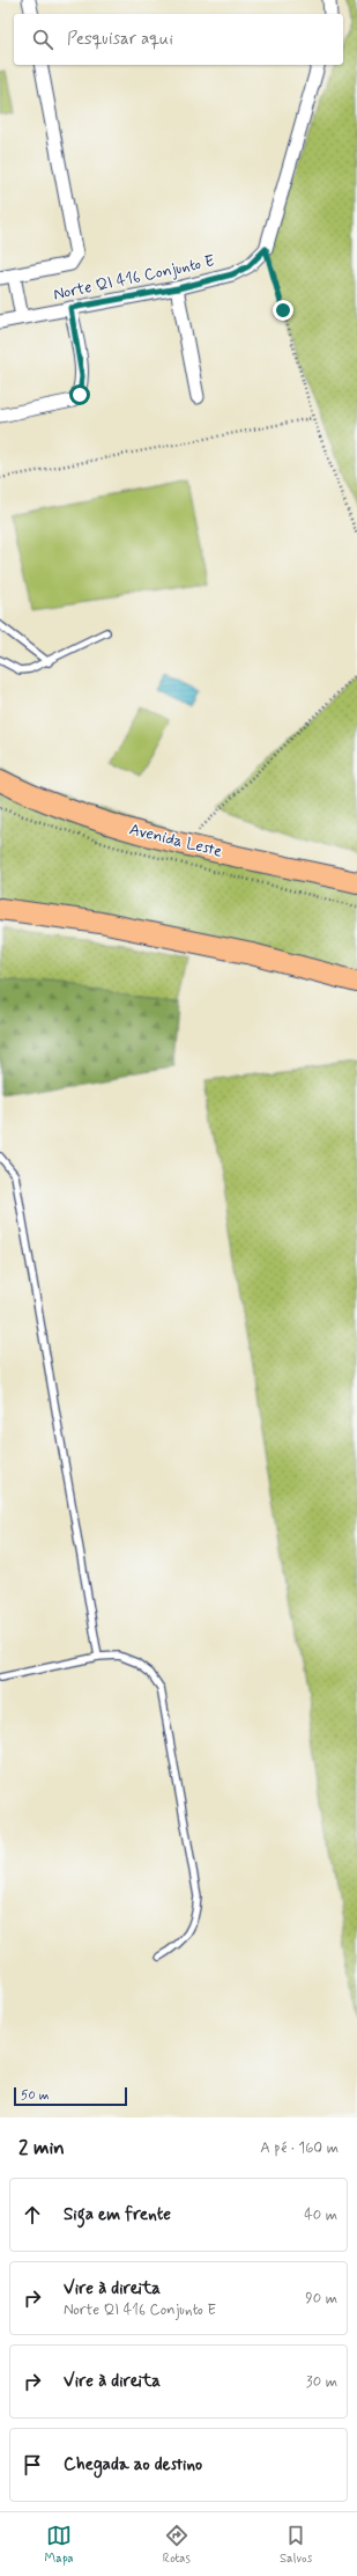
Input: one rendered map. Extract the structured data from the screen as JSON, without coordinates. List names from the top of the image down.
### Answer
{
  "streets": {
    "main road": ["Avenida Leste"],
    "street": ["Norte QI 416 Conjunto E"]
  },
  "scale_bar": "50 m",
  "page": {
    "search": "Pesquisar aqui",
    "scale": "50 m",
    "heading": ["2 min", "A pé · 160 m"],
    "list": [
      ["Siga em frente", "40 m"],
      ["Vire à direita", "Norte QI 416 Conjunto E", "90 m"],
      ["Vire à direita", "30 m"],
      "Chegada ao destino"
    ],
    "nav": ["Mapa", "Rotas", "Salvos"]
  }
}
